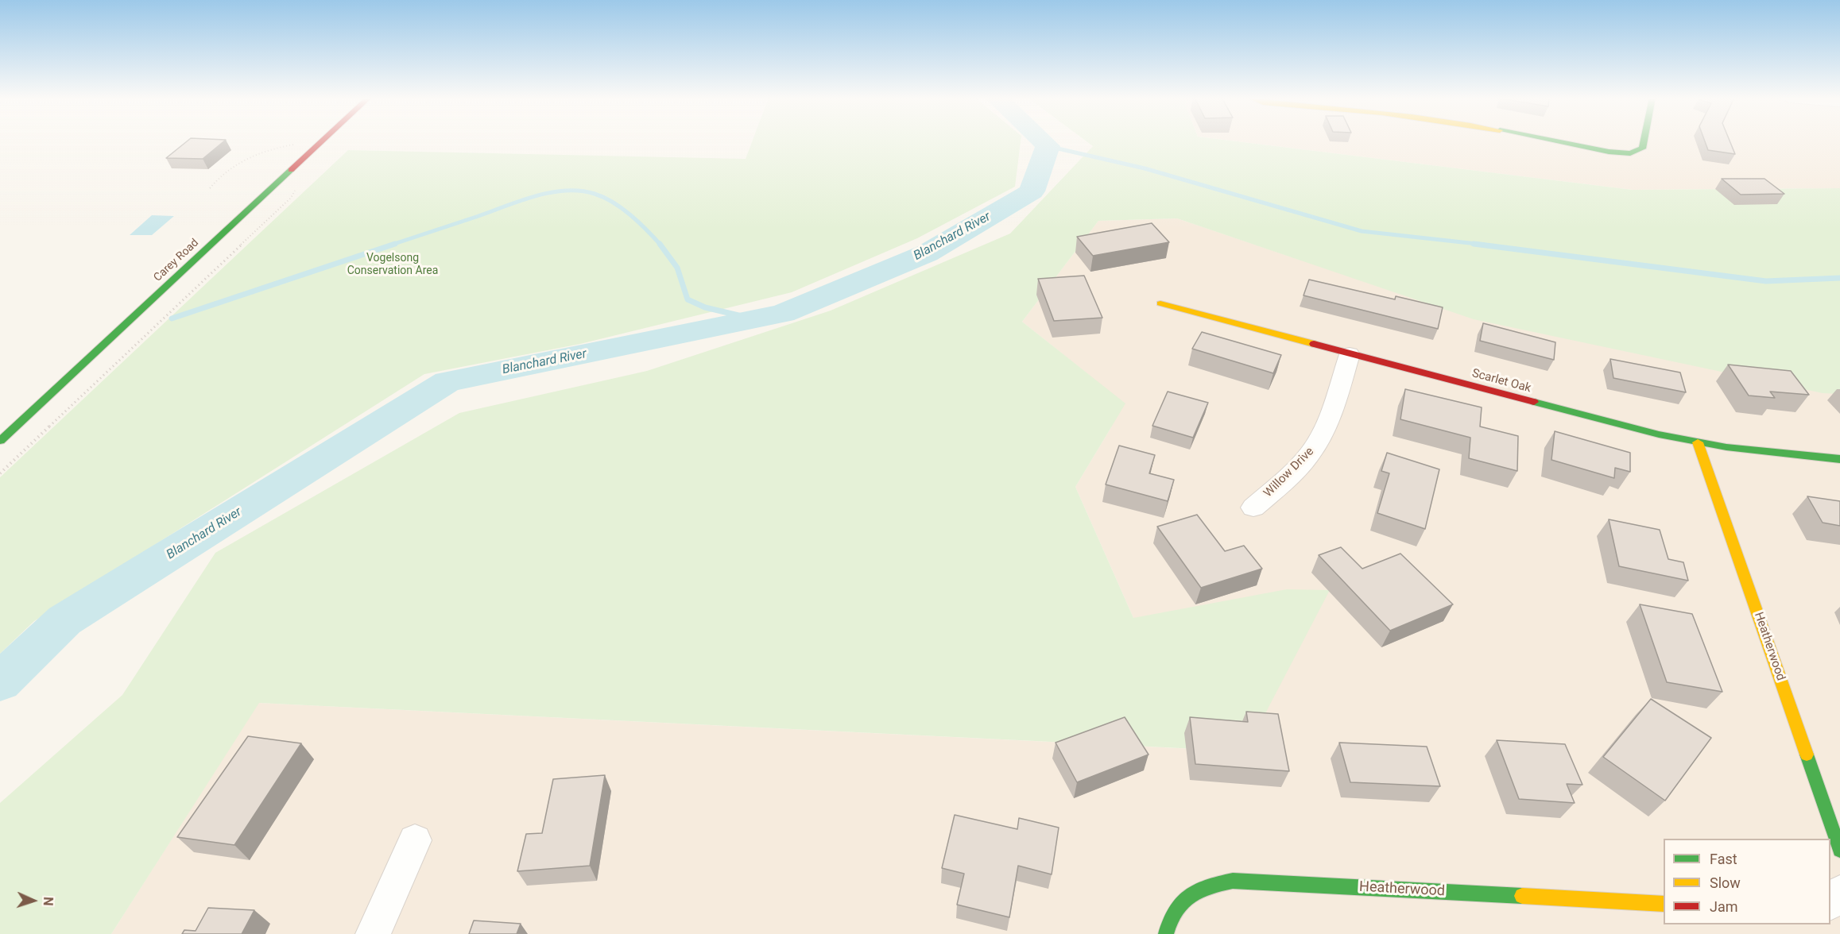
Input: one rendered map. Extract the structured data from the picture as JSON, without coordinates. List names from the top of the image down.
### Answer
{
  "streets": {
    "street": [
      "Carey Road",
      "Scarlet Oak",
      "Willow Drive",
      "Heatherwood"
    ]
  },
  "crossings": [
    ["Scarlet Oak", "Willow Drive"],
    ["Scarlet Oak", "Heatherwood"]
  ],
  "water": ["Blanchard River"],
  "parks": ["Vogelsong Conservation Area"],
  "legend": ["Fast", "Slow", "Jam"],
  "north": "right"
}
